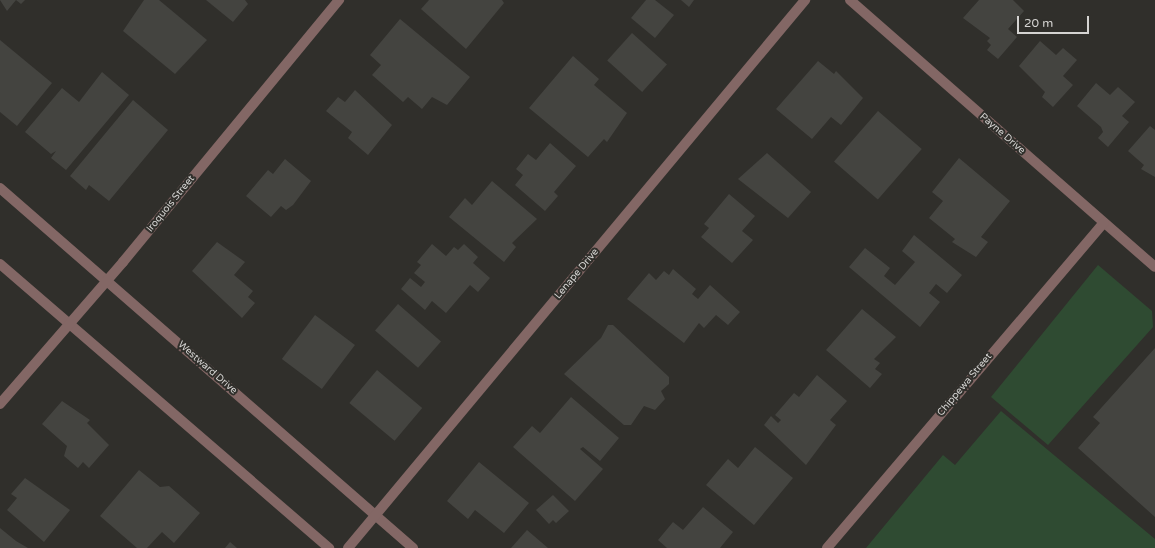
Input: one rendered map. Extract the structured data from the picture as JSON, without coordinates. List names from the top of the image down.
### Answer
{
  "streets": {
    "street": [
      "Payne Drive",
      "Iroquois Street",
      "Lenape Drive",
      "Westward Drive",
      "Chippewa Street"
    ]
  },
  "crossings": [
    ["Payne Drive", "Chippewa Street"],
    ["Iroquois Street", "Westward Drive"],
    ["Lenape Drive", "Westward Drive"]
  ],
  "scale_bar": "20 m"
}
